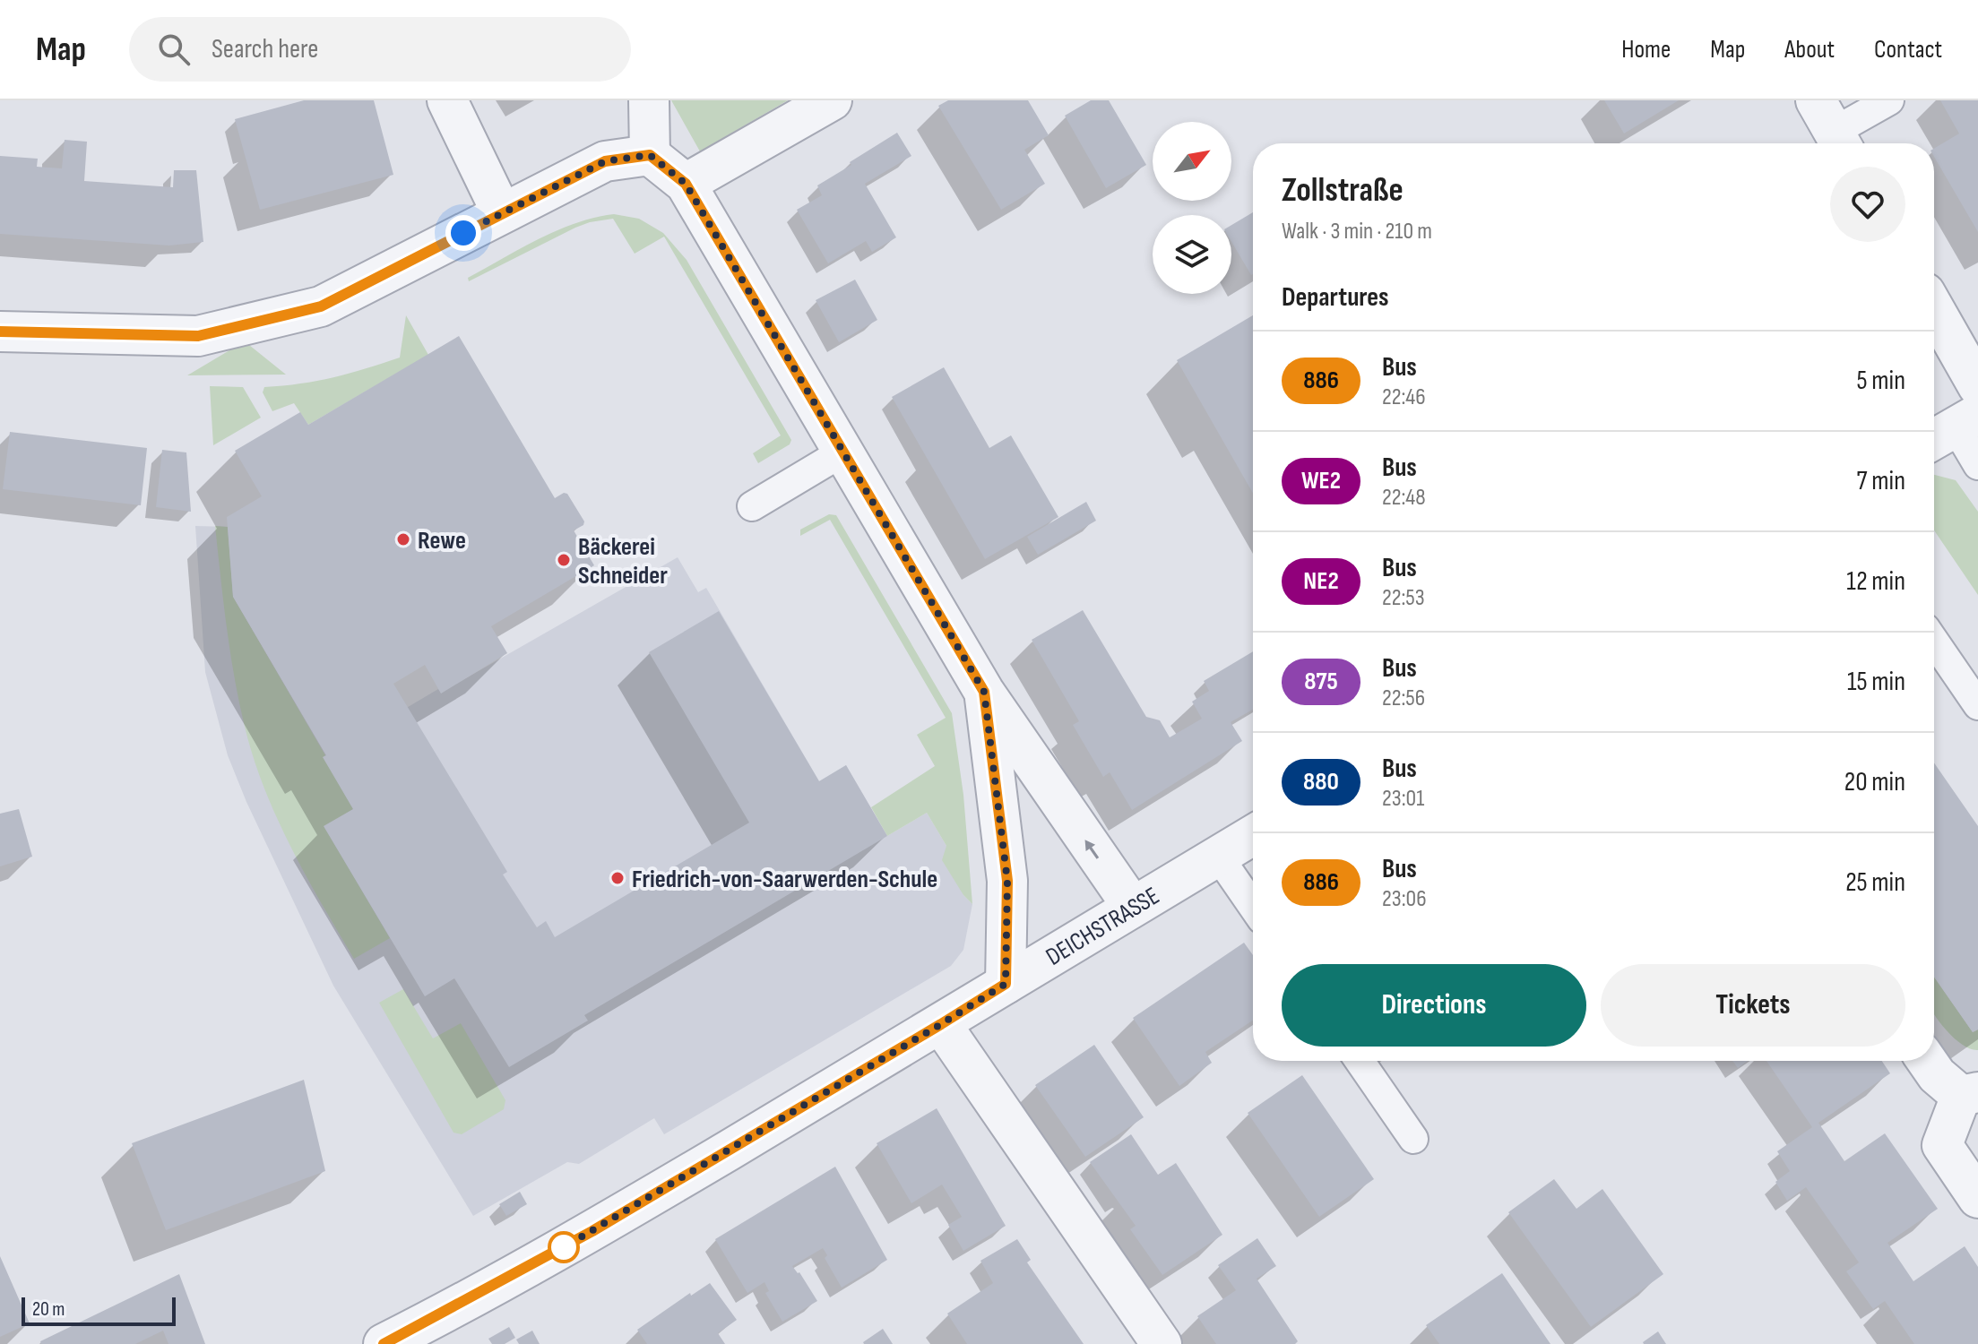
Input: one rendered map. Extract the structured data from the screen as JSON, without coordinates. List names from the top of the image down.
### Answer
{
  "streets": {
    "street": ["DEICHSTRASSE"]
  },
  "places": ["Rewe", "Bäckerei Schneider", "Friedrich-von-Saarwerden-Schule"],
  "lines": ["bus line 886"],
  "scale_bar": "20 m",
  "north": "top right",
  "page": {
    "header": "Map",
    "search": "Search here",
    "nav": [
      "Home",
      "Map",
      "About",
      "Contact"
    ],
    "heading": [
      ["Zollstraße", "Walk · 3 min · 210 m"],
      "Departures"
    ],
    "list": [
      {
        "mark": "886",
        "name": "Bus",
        "note": "22:46",
        "value": "5 min"
      },
      {
        "mark": "WE2",
        "name": "Bus",
        "note": "22:48",
        "value": "7 min"
      },
      {
        "mark": "NE2",
        "name": "Bus",
        "note": "22:53",
        "value": "12 min"
      },
      {
        "mark": "875",
        "name": "Bus",
        "note": "22:56",
        "value": "15 min"
      },
      {
        "mark": "880",
        "name": "Bus",
        "note": "23:01",
        "value": "20 min"
      },
      {
        "mark": "886",
        "name": "Bus",
        "note": "23:06",
        "value": "25 min"
      }
    ],
    "buttons": ["Directions", "Tickets"],
    "scale": "20 m"
  }
}
